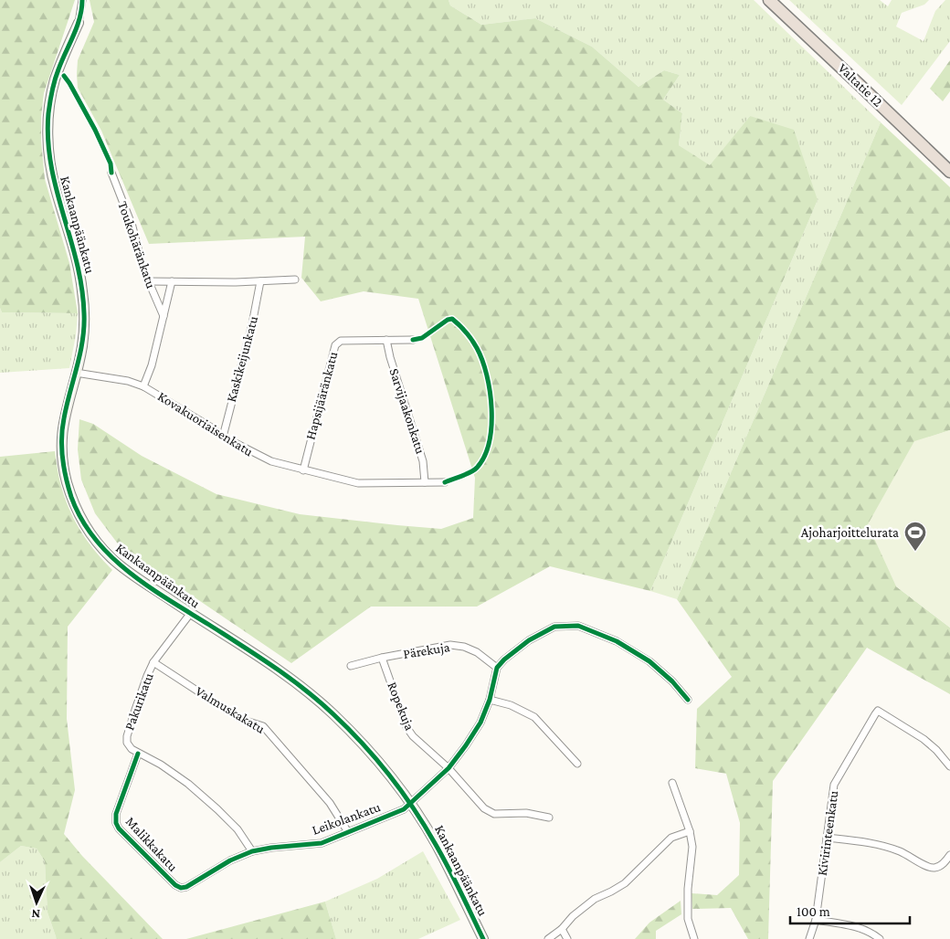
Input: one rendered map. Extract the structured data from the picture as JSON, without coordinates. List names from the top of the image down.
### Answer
{
  "streets": {
    "highway": ["Valtatie 12"],
    "street": [
      "Kankaanpäänkatu",
      "Toukohäränkatu",
      "Kaskikeijunkatu",
      "Hapsijääränkatu",
      "Sarvijaakonkatu",
      "Kovakuoriaisenkatu",
      "Pärekuja",
      "Pakurikatu",
      "Ropekuja",
      "Valmuskakatu",
      "Leikolankatu",
      "Kivirinteenkatu",
      "Malikkakatu"
    ]
  },
  "crossings": [
    ["Kankaanpäänkatu", "Kovakuoriaisenkatu"],
    ["Kankaanpäänkatu", "Pakurikatu"],
    ["Kankaanpäänkatu", "Leikolankatu"],
    ["Toukohäränkatu", "Kovakuoriaisenkatu"],
    ["Kaskikeijunkatu", "Kovakuoriaisenkatu"],
    ["Hapsijääränkatu", "Sarvijaakonkatu"],
    ["Hapsijääränkatu", "Kovakuoriaisenkatu"],
    ["Sarvijaakonkatu", "Kovakuoriaisenkatu"],
    ["Pärekuja", "Ropekuja"],
    ["Pärekuja", "Leikolankatu"],
    ["Pakurikatu", "Valmuskakatu"],
    ["Pakurikatu", "Malikkakatu"],
    ["Ropekuja", "Leikolankatu"],
    ["Valmuskakatu", "Leikolankatu"],
    ["Leikolankatu", "Malikkakatu"]
  ],
  "places": {
    "sports": ["Ajoharjoittelurata"]
  },
  "scale_bar": "100 m",
  "north": "bottom"
}
